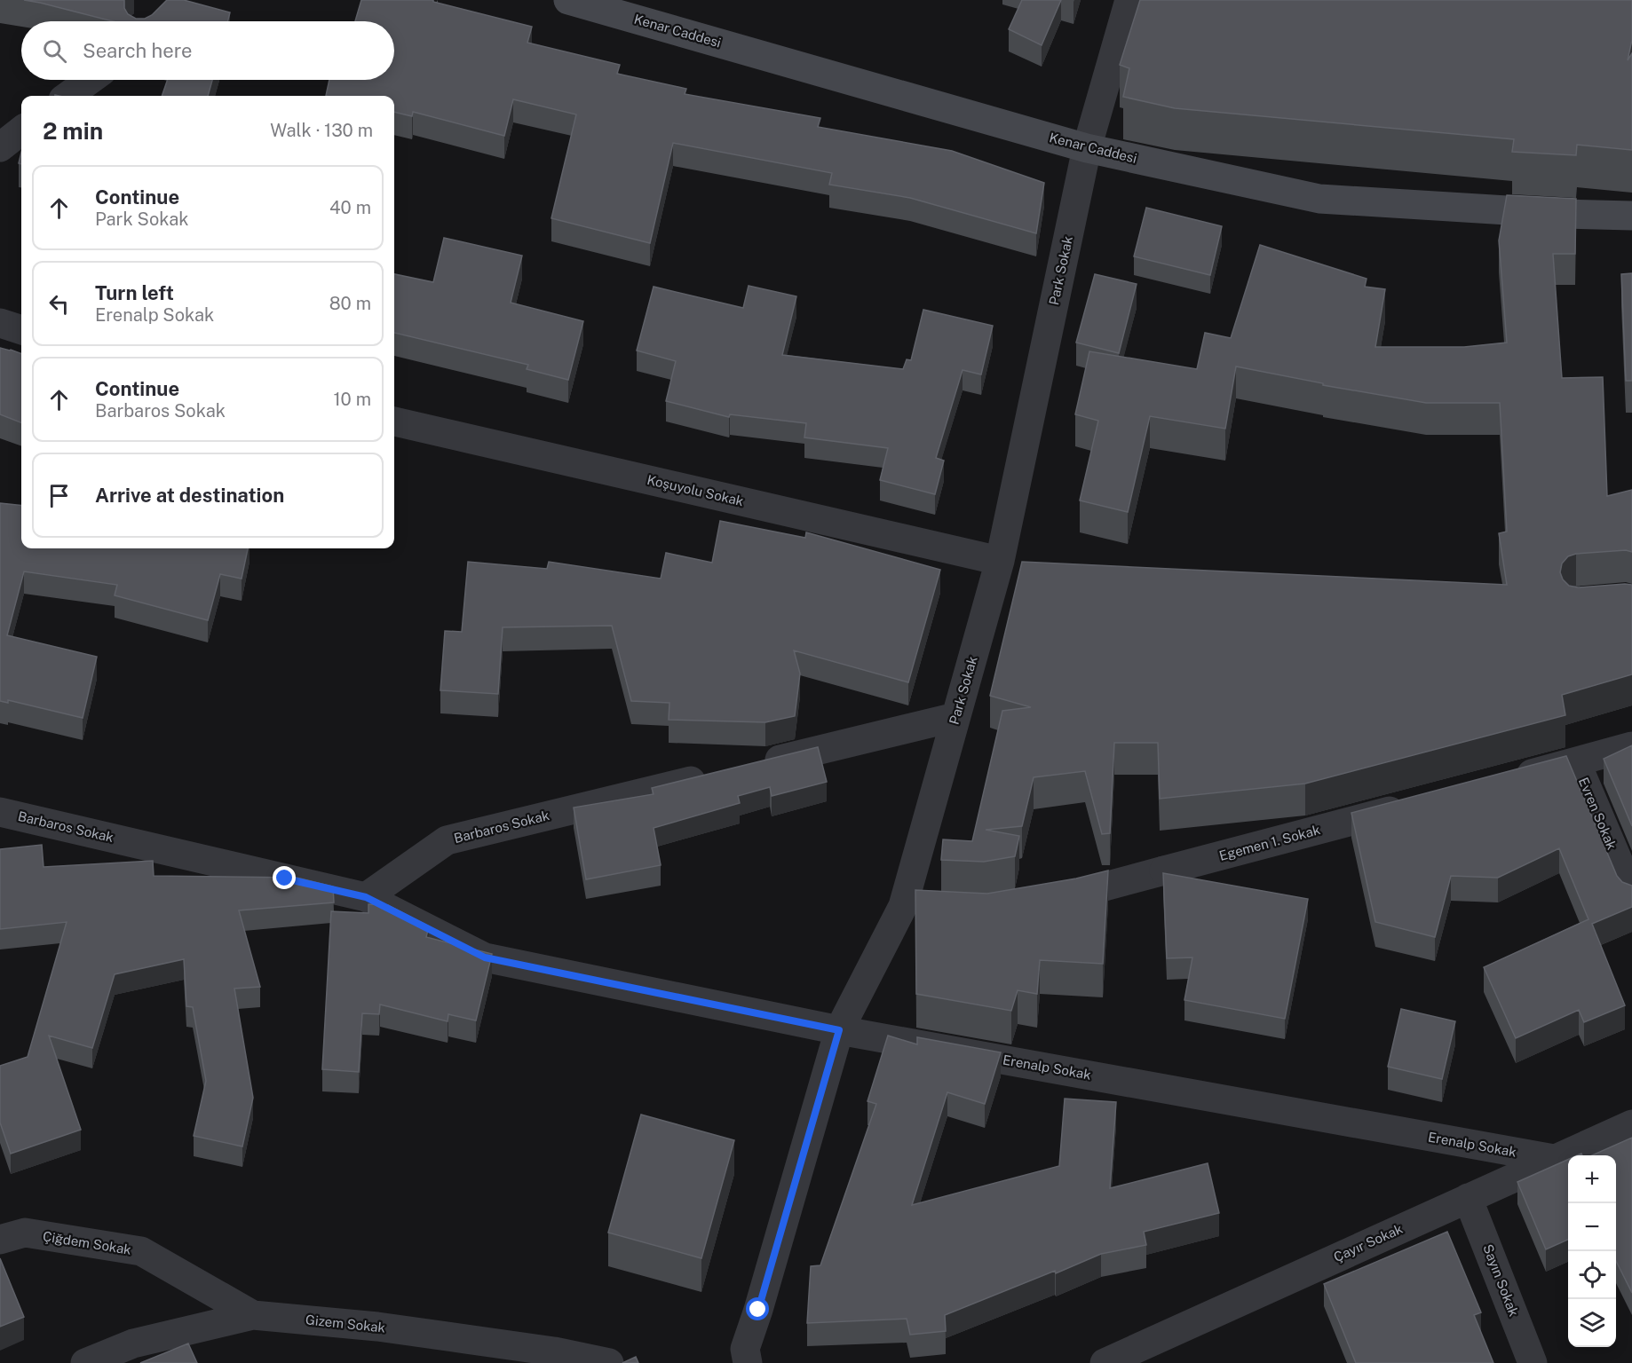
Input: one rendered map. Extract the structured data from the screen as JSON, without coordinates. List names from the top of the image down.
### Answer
{
  "streets": {
    "main road": ["Kenar Caddesi"],
    "street": [
      "Park Sokak",
      "Koşuyolu Sokak",
      "Evren Sokak",
      "Barbaros Sokak",
      "Egemen 1. Sokak",
      "Erenalp Sokak",
      "Çiğdem Sokak",
      "Çayır Sokak",
      "Sayın Sokak",
      "Gizem Sokak"
    ]
  },
  "crossings": [
    ["Kenar Caddesi", "Park Sokak"],
    ["Park Sokak", "Koşuyolu Sokak"],
    ["Park Sokak", "Erenalp Sokak"],
    ["Barbaros Sokak", "Erenalp Sokak"],
    ["Erenalp Sokak", "Çayır Sokak"],
    ["Çiğdem Sokak", "Gizem Sokak"],
    ["Çayır Sokak", "Sayın Sokak"]
  ],
  "page": {
    "search": "Search here",
    "heading": ["2 min", "Walk · 130 m"],
    "list": [
      ["Continue", "Park Sokak", "40 m"],
      ["Turn left", "Erenalp Sokak", "80 m"],
      ["Continue", "Barbaros Sokak", "10 m"],
      "Arrive at destination"
    ],
    "map_buttons": ["+", "−"]
  }
}
